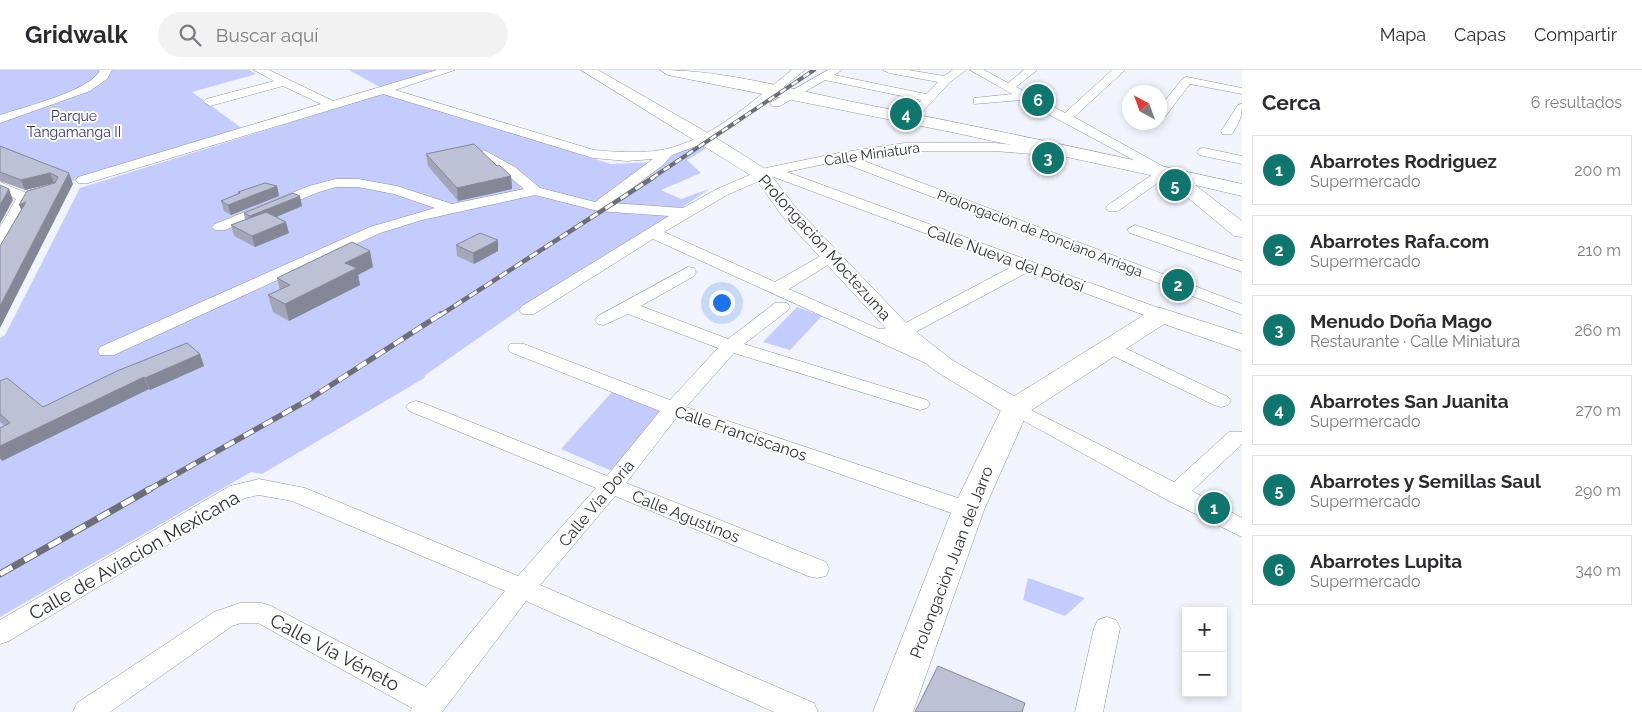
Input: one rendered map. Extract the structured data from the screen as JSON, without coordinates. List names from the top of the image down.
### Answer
{
  "streets": {
    "main road": ["Calle Nueva del Potosí", "Prolongación Juan del Jarro"],
    "street": [
      "Calle Miniatura",
      "Prolongación de Ponciano Arriaga",
      "Prolongación Moctezuma",
      "Calle Franciscanos",
      "Calle Vía Doria",
      "Calle Agustinos",
      "Calle de Aviacion Mexicana",
      "Calle Vía Véneto"
    ]
  },
  "crossings": [
    ["Calle Miniatura", "Prolongación de Ponciano Arriaga"],
    ["Calle Miniatura", "Prolongación Moctezuma"],
    ["Calle Miniatura", "Calle Nueva del Potosí"],
    ["Prolongación Moctezuma", "Calle Nueva del Potosí"],
    ["Prolongación Moctezuma", "Calle Vía Doria"],
    ["Prolongación Moctezuma", "Prolongación Juan del Jarro"],
    ["Calle Franciscanos", "Calle Vía Doria"],
    ["Calle Franciscanos", "Prolongación Juan del Jarro"],
    ["Calle Vía Doria", "Calle Agustinos"],
    ["Calle Vía Doria", "Calle de Aviacion Mexicana"],
    ["Calle Vía Doria", "Calle Vía Véneto"]
  ],
  "parks": ["Parque Tangamanga II"],
  "north": "top left",
  "page": {
    "header": "Gridwalk",
    "search": "Buscar aquí",
    "nav": ["Mapa", "Capas", "Compartir"],
    "heading": ["Cerca", "6 resultados"],
    "pins": [
      "6",
      "4",
      "3",
      "5",
      "2",
      "1"
    ],
    "list": [
      {
        "mark": "1",
        "name": "Abarrotes Rodriguez",
        "note": "Supermercado",
        "value": "200 m"
      },
      {
        "mark": "2",
        "name": "Abarrotes Rafa.com",
        "note": "Supermercado",
        "value": "210 m"
      },
      {
        "mark": "3",
        "name": "Menudo Doña Mago",
        "note": "Restaurante · Calle Miniatura",
        "value": "260 m"
      },
      {
        "mark": "4",
        "name": "Abarrotes San Juanita",
        "note": "Supermercado",
        "value": "270 m"
      },
      {
        "mark": "5",
        "name": "Abarrotes y Semillas Saul",
        "note": "Supermercado",
        "value": "290 m"
      },
      {
        "mark": "6",
        "name": "Abarrotes Lupita",
        "note": "Supermercado",
        "value": "340 m"
      }
    ],
    "map_buttons": ["+", "−"]
  }
}
